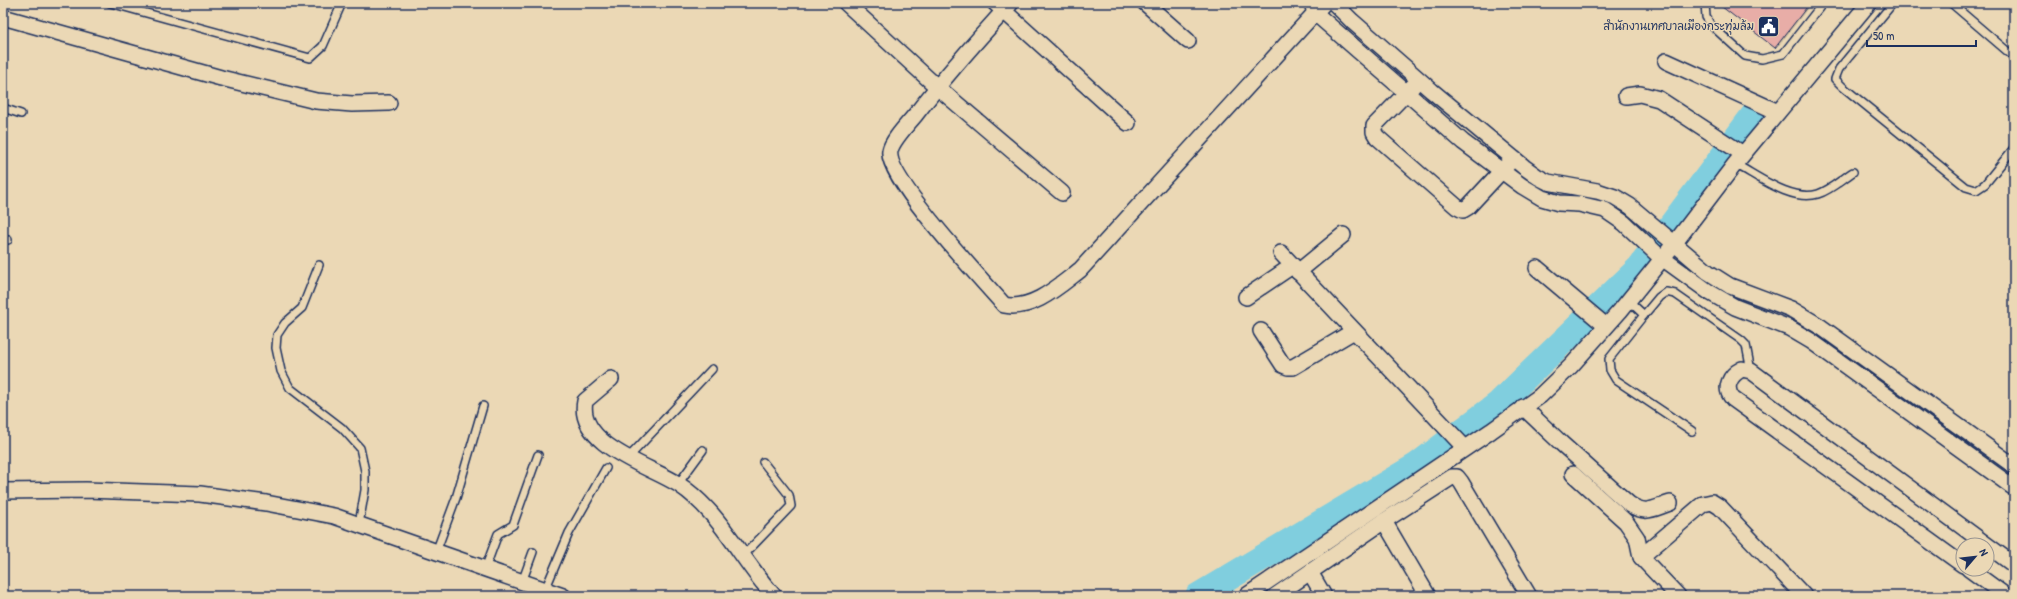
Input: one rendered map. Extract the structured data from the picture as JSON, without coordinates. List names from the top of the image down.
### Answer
{
  "places": {
    "public building": ["สำนักงานเทศบาลเมืองกระทุ่มล้ม"]
  },
  "scale_bar": "50 m",
  "north": "top right"
}
